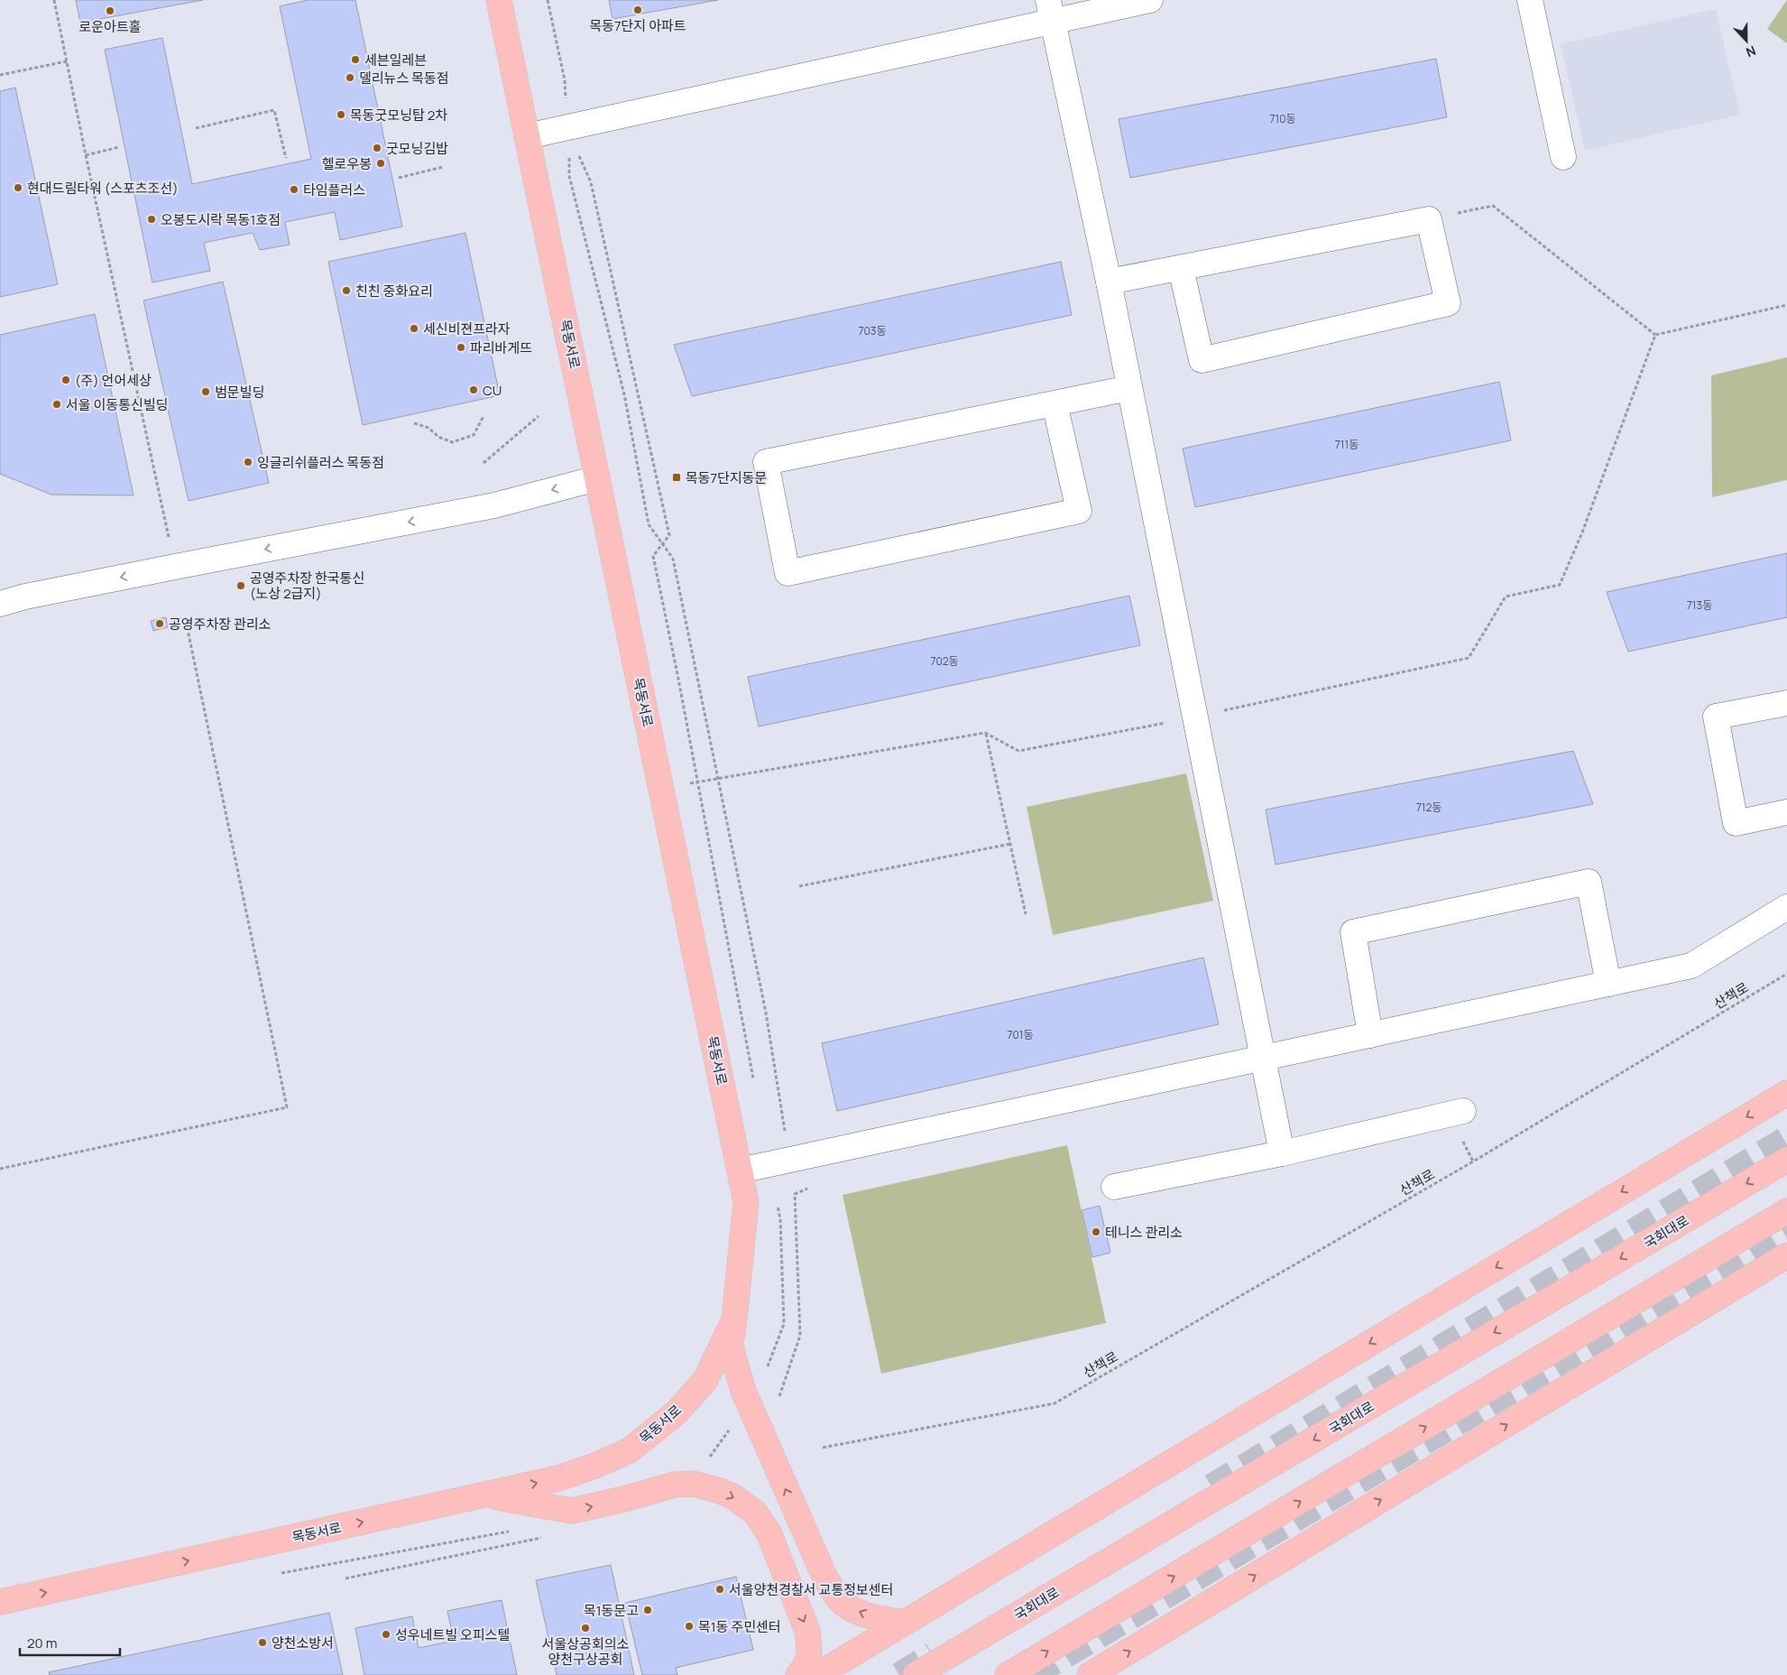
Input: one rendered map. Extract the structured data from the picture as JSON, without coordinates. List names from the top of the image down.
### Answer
{
  "streets": {
    "main road": ["목동서로", "국회대로"],
    "path": ["산책로"]
  },
  "one_way": ["목동서로"],
  "places": {
    "other": [
      "목동7단지 아파트",
      "로운아트홀",
      "세븐일레븐",
      "델리뉴스 목동점",
      "목동굿모닝탑 2차",
      "굿모닝김밥",
      "헬로우봉",
      "현대드림타워 (스포츠조선)",
      "타임플러스",
      "오봉도시락 목동1호점",
      "친친 중화요리",
      "세신비젼프라자",
      "파리바게뜨",
      "(주) 언어세상",
      "CU",
      "범문빌딩",
      "서울 이동통신빌딩",
      "잉글리쉬플러스 목동점",
      "공영주차장 한국통신 (노상 2급지)",
      "공영주차장 관리소",
      "테니스 관리소",
      "서울양천경찰서 교통정보센터",
      "목1동문고",
      "목1동 주민센터",
      "서울상공회의소 양천구상공회",
      "성우네트빌 오피스텔",
      "양천소방서"
    ],
    "transit": ["목동7단지동문"]
  },
  "house_numbers": [
    "710동",
    "703동",
    "711동",
    "713동",
    "702동",
    "712동",
    "701동"
  ],
  "scale_bar": "20 m",
  "north": "bottom"
}
